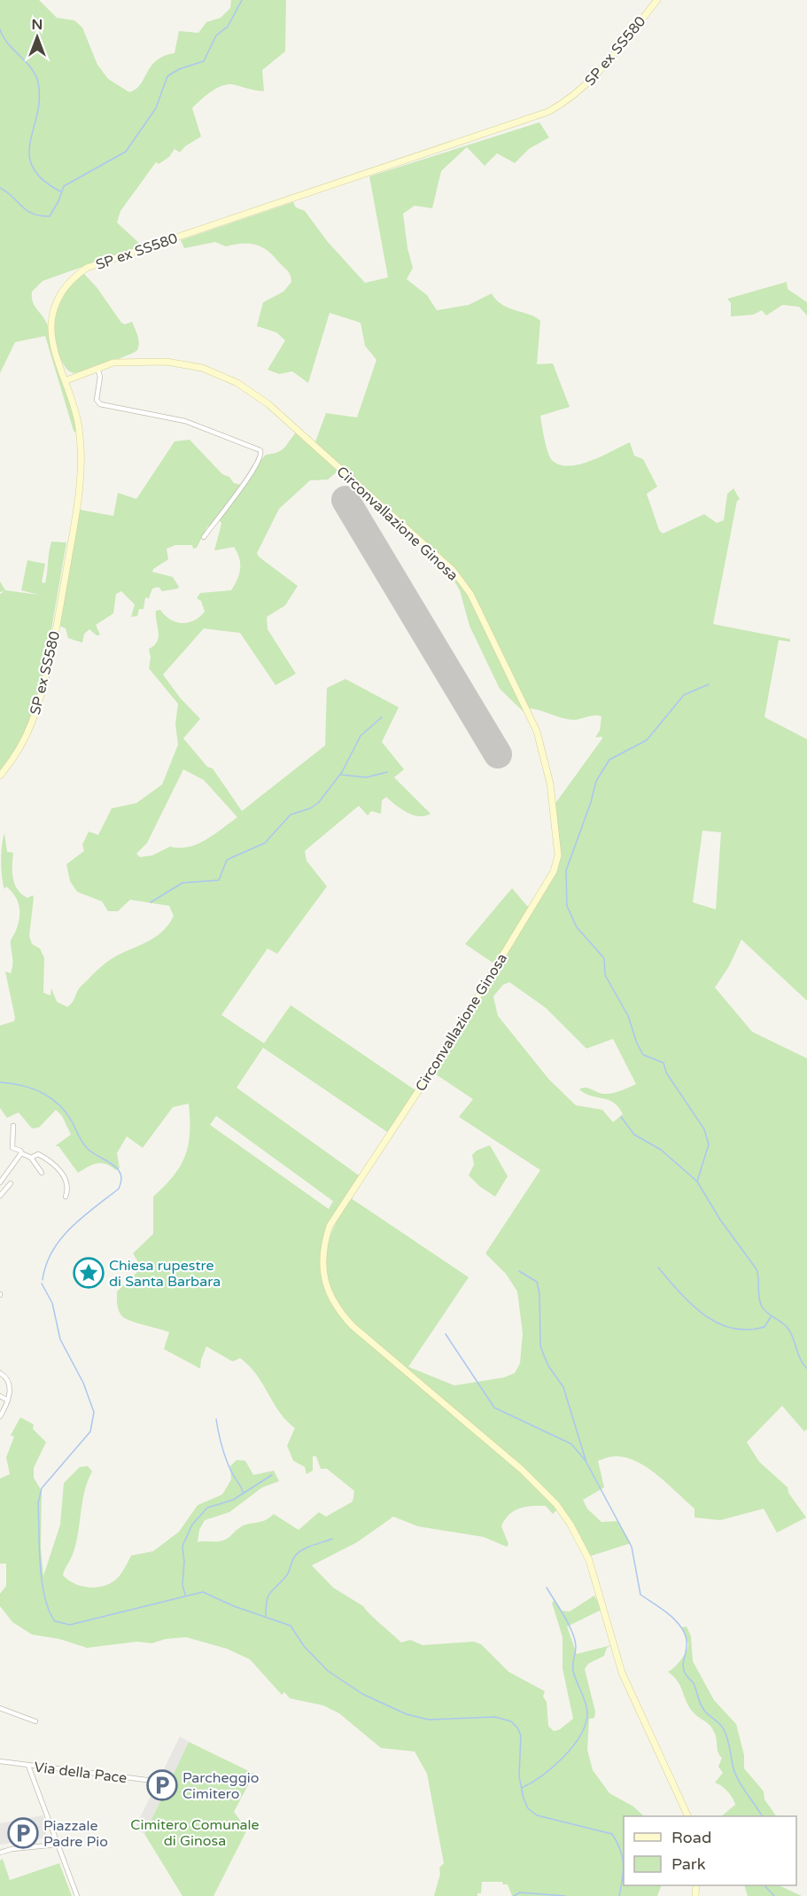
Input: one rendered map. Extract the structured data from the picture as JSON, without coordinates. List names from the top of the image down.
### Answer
{
  "streets": {
    "main road": ["SP ex SS580", "Circonvallazione Ginosa"],
    "street": ["Via della Pace"]
  },
  "crossings": [
    ["SP ex SS580", "Circonvallazione Ginosa"]
  ],
  "parks": ["Cimitero Comunale di Ginosa"],
  "places": {
    "place": ["Chiesa rupestre di Santa Barbara"],
    "parking": ["Parcheggio Cimitero", "Piazzale Padre Pio"]
  },
  "legend": ["Road", "Park"],
  "north": "top"
}
